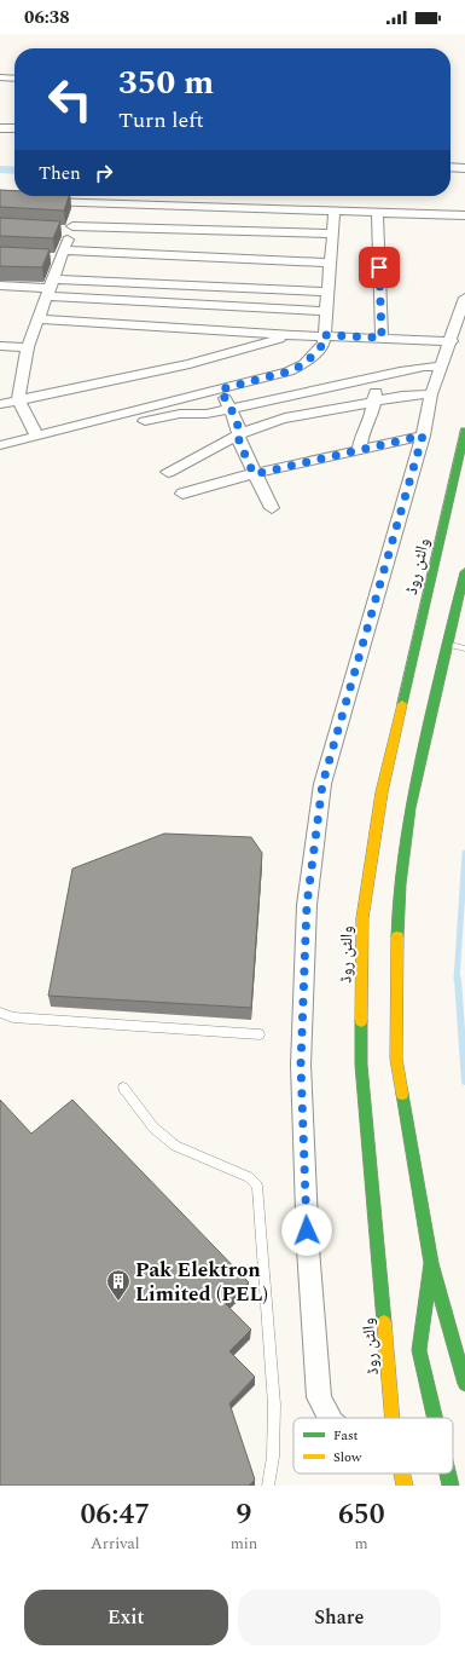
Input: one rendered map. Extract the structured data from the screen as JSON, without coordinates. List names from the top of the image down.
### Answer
{
  "streets": {
    "main road": ["والٹن روڈ"]
  },
  "places": {
    "building": ["Pak Elektron Limited (PEL)"]
  },
  "legend": ["Fast", "Slow"],
  "page": {
    "status": "06:38",
    "turn": ["350 m", "Turn left"],
    "then": "Then",
    "eta": [
      "06:47",
      "Arrival",
      "9",
      "min",
      "650",
      "m"
    ],
    "buttons": ["Exit", "Share"]
  }
}
